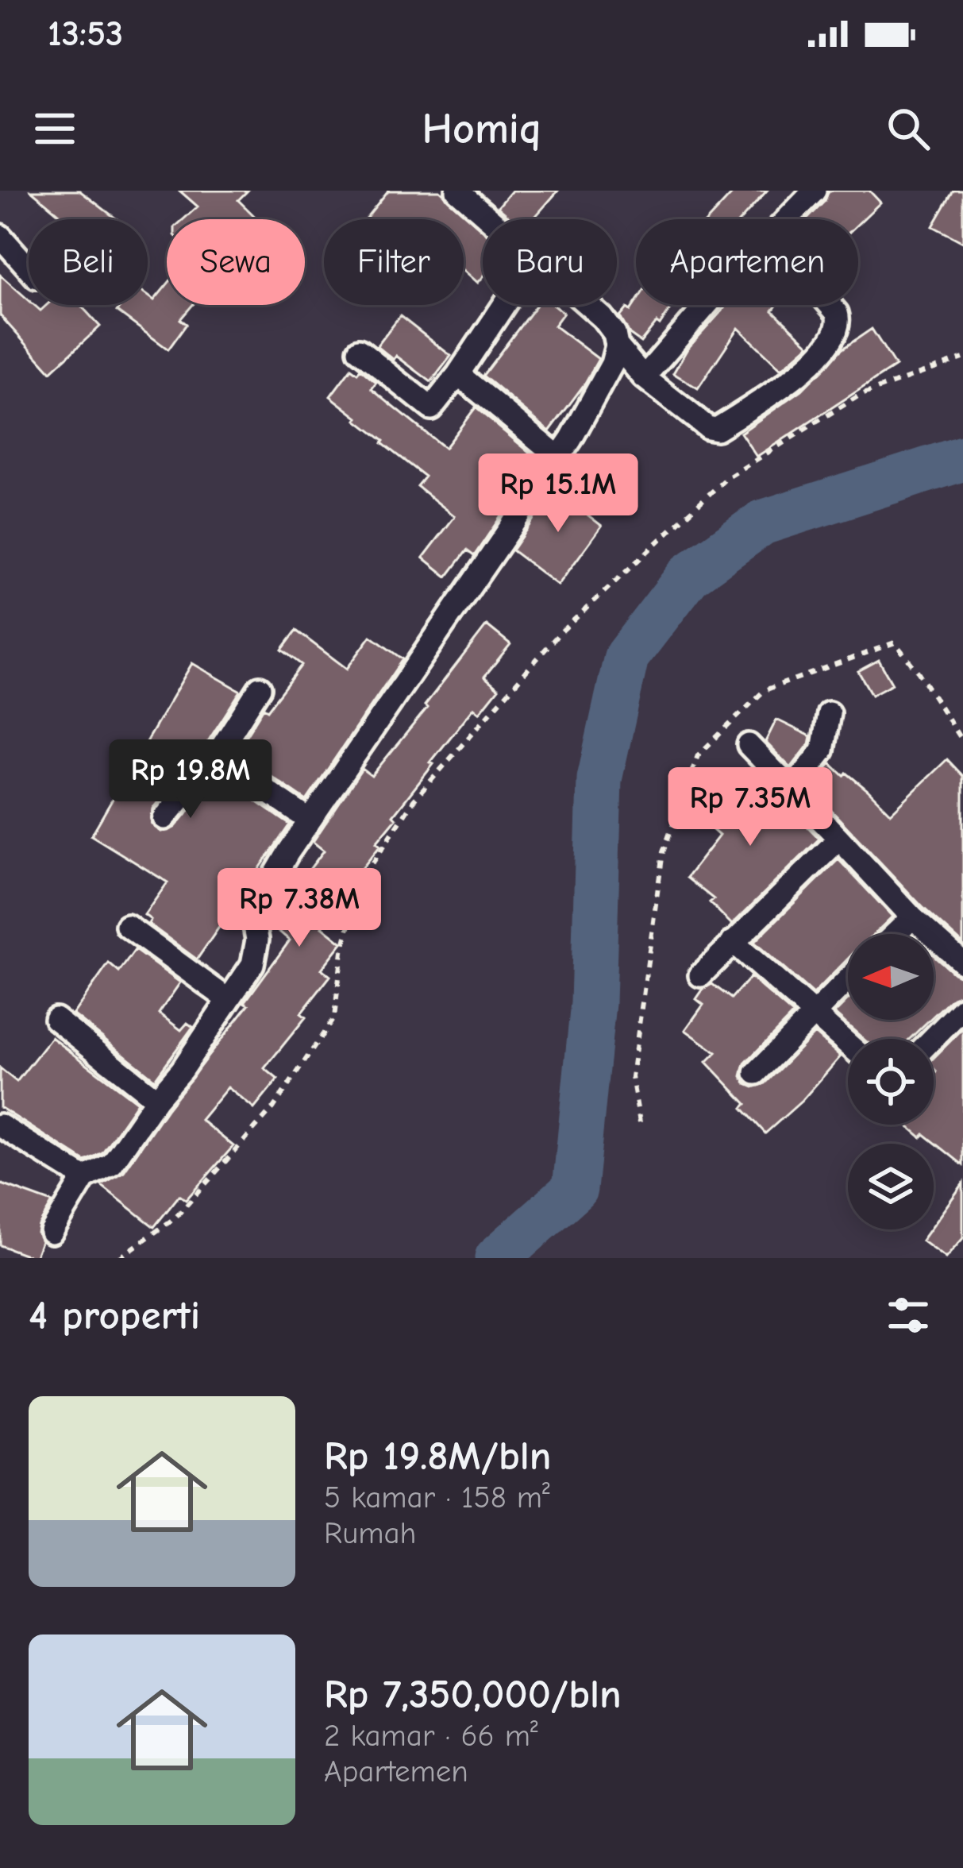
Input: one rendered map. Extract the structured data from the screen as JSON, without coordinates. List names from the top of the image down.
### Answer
{
  "north": "left",
  "page": {
    "status": "13:53",
    "header": "Homiq",
    "chip": [
      "Beli",
      "Sewa",
      "Filter",
      "Baru",
      "Apartemen"
    ],
    "price": [
      "Rp 15.1M",
      "Rp 19.8M",
      "Rp 7.35M",
      "Rp 7.38M"
    ],
    "heading": "4 properti",
    "list": [
      {
        "name": "Rp 19.8M/bln",
        "note": "5 kamar · 158 m² · Rumah"
      },
      {
        "name": "Rp 7,350,000/bln",
        "note": "2 kamar · 66 m² · Apartemen"
      }
    ]
  }
}
